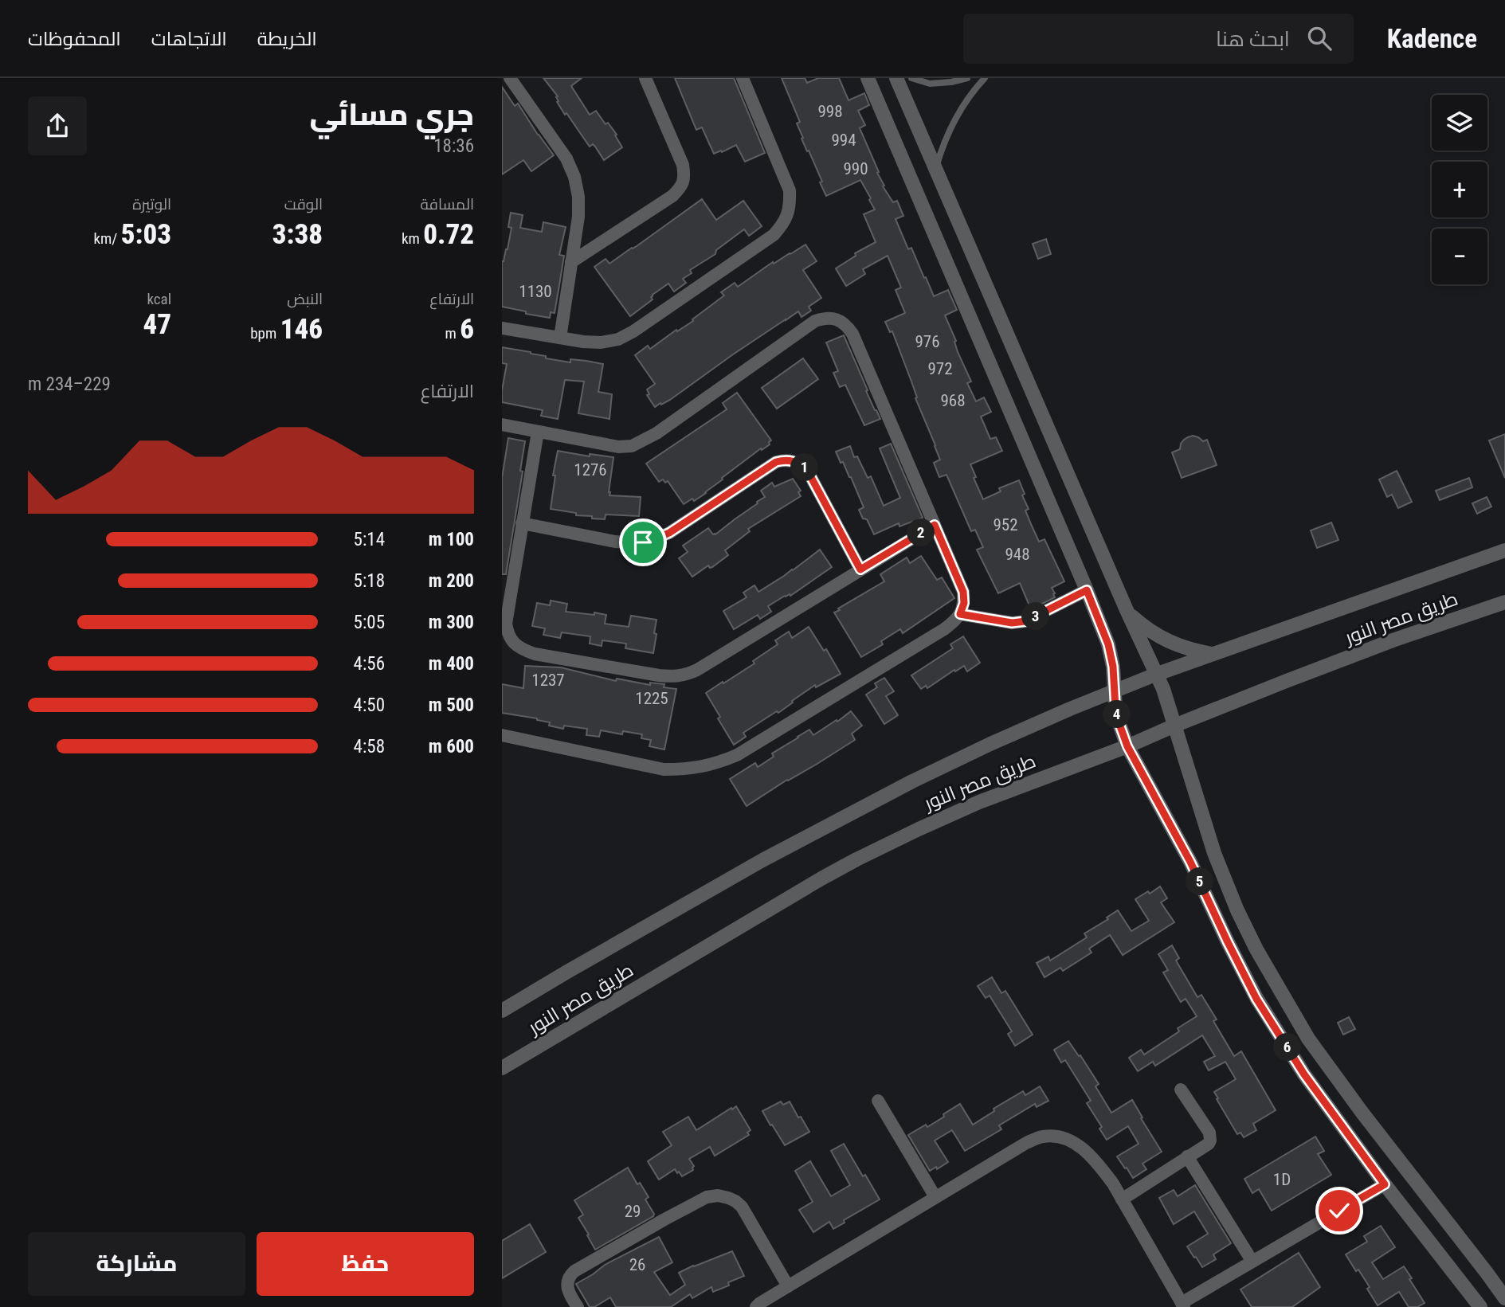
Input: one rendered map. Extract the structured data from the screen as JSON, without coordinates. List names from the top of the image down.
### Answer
{
  "streets": {
    "street": ["طريق مصر النور"]
  },
  "house_numbers": [
    "998",
    "994",
    "990",
    "1130",
    "976",
    "972",
    "968",
    "1276",
    "952",
    "948",
    "1237",
    "1225",
    "1D",
    "29",
    "26"
  ],
  "page": {
    "header": "Kadence",
    "search": "ابحث هنا",
    "nav": ["الخريطة", "الاتجاهات", "المحفوظات"],
    "heading": ["جري مسائي", "18:36"],
    "map_buttons": ["+", "−"],
    "stats": [
      ["المسافة", "0.72 km"],
      ["الوقت", "3:38"],
      ["الوتيرة", "5:03 /km"],
      ["الارتفاع", "6 m"],
      ["النبض", "146 bpm"],
      ["kcal", "47"]
    ],
    "chart": ["الارتفاع", "229–234 m"],
    "pins": [
      "1",
      "2",
      "3",
      "4",
      "5",
      "6"
    ],
    "list": [
      {
        "name": "100 m",
        "note": "5:14"
      },
      {
        "name": "200 m",
        "note": "5:18"
      },
      {
        "name": "300 m",
        "note": "5:05"
      },
      {
        "name": "400 m",
        "note": "4:56"
      },
      {
        "name": "500 m",
        "note": "4:50"
      },
      {
        "name": "600 m",
        "note": "4:58"
      }
    ],
    "buttons": ["حفظ", "مشاركة"]
  }
}
